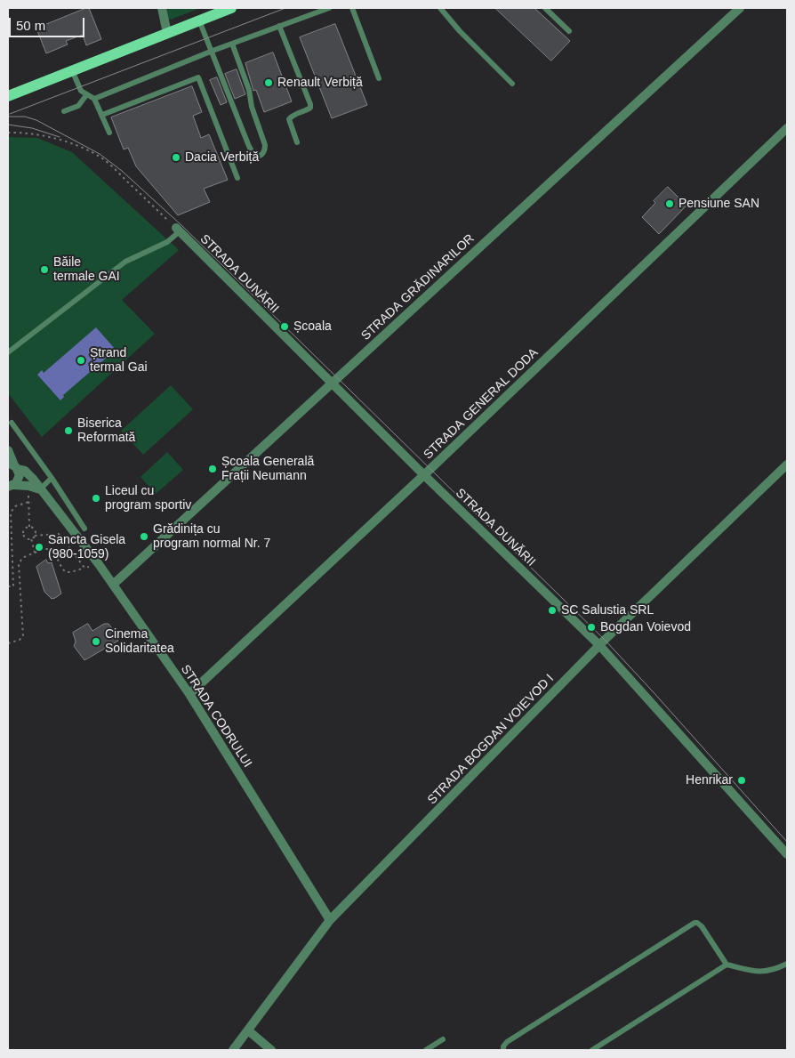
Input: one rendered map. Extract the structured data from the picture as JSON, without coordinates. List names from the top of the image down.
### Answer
{
  "streets": {
    "street": [
      "STRADA DUNĂRII",
      "STRADA GRĂDINARILOR",
      "STRADA GENERAL DODA",
      "STRADA CODRULUI",
      "STRADA BOGDAN VOIEVOD I"
    ]
  },
  "crossings": [
    ["STRADA DUNĂRII", "STRADA GRĂDINARILOR"],
    ["STRADA DUNĂRII", "STRADA GENERAL DODA"],
    ["STRADA DUNĂRII", "STRADA BOGDAN VOIEVOD I"],
    ["STRADA GRĂDINARILOR", "STRADA CODRULUI"],
    ["STRADA GENERAL DODA", "STRADA CODRULUI"],
    ["STRADA CODRULUI", "STRADA BOGDAN VOIEVOD I"]
  ],
  "places": [
    "Renault Verbiță",
    "Dacia Verbiță",
    "Pensiune SAN",
    "Băile termale GAI",
    "Școala",
    "Ștrand termal Gai",
    "Biserica Reformată",
    "Școala Generală Frații Neumann",
    "Liceul cu program sportiv",
    "Grădinița cu program normal Nr. 7",
    "Sancta Gisela (980-1059)",
    "SC Salustia SRL",
    "Bogdan Voievod",
    "Cinema Solidaritatea",
    "Henrikar"
  ],
  "scale_bar": "50 m"
}
